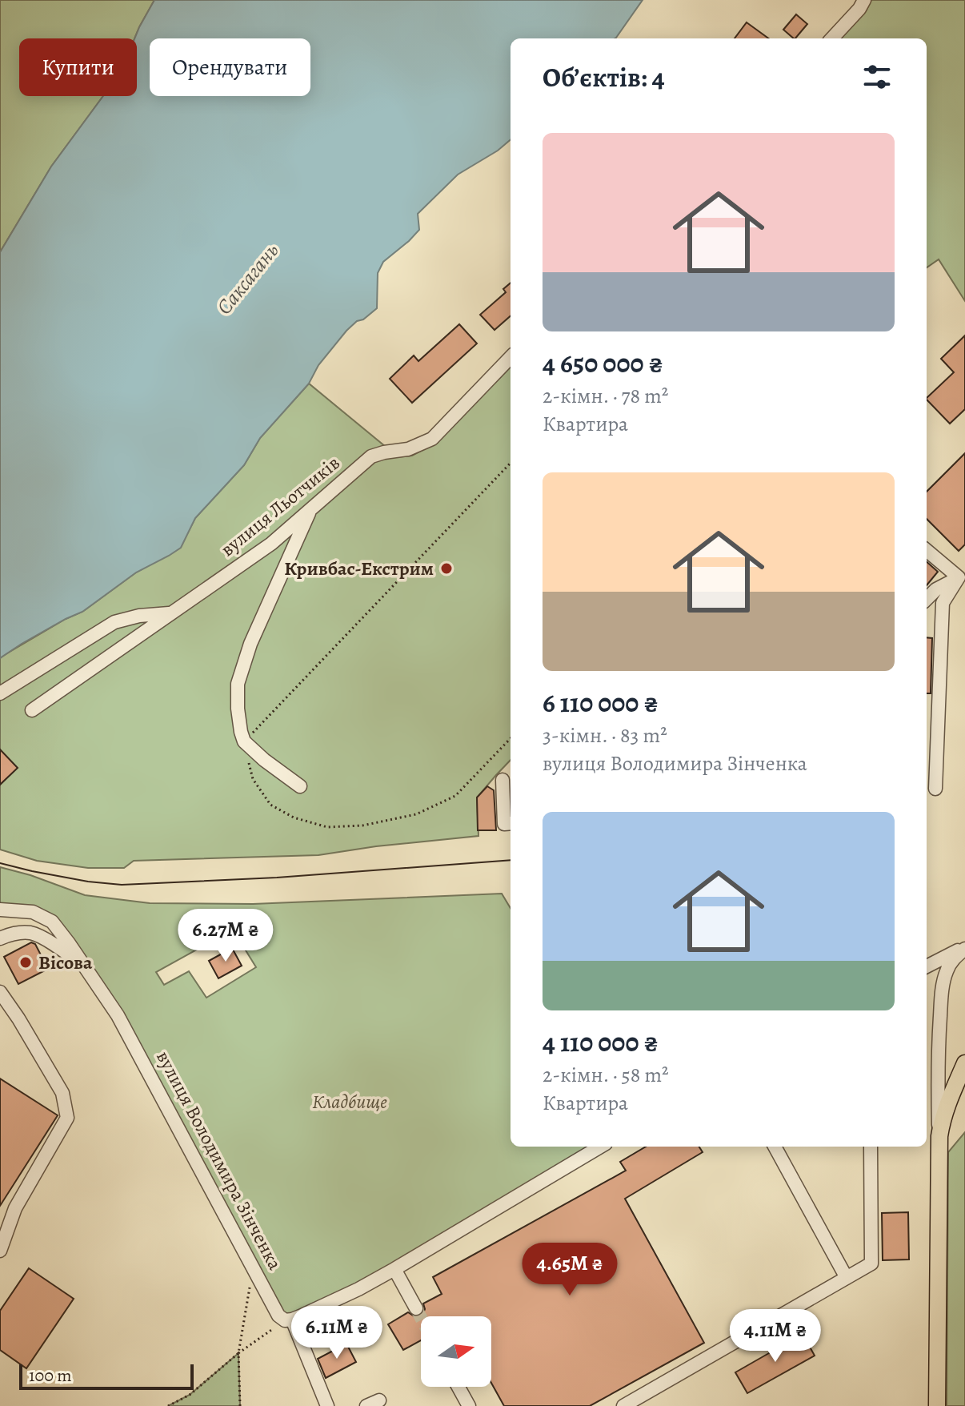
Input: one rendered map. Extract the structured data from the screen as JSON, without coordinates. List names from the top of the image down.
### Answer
{
  "streets": {
    "street": ["вулиця Льотчиків", "вулиця Володимира Зінченка"]
  },
  "water": ["Саксагань"],
  "parks": ["Кладбище"],
  "places": ["Кривбас-Екстрим", "Вісова"],
  "scale_bar": "100 m",
  "north": "right",
  "page": {
    "chip": ["Купити", "Орендувати"],
    "heading": "Об’єктів: 4",
    "list": [
      {
        "name": "4 650 000 ₴",
        "note": "2-кімн. · 78 m² · Квартира"
      },
      {
        "name": "6 110 000 ₴",
        "note": "3-кімн. · 83 m² · вулиця Володимира Зінченка"
      },
      {
        "name": "4 110 000 ₴",
        "note": "2-кімн. · 58 m² · Квартира"
      }
    ],
    "price": [
      "6.27M ₴",
      "4.65M ₴",
      "6.11M ₴",
      "4.11M ₴"
    ],
    "scale": "100 m"
  }
}
